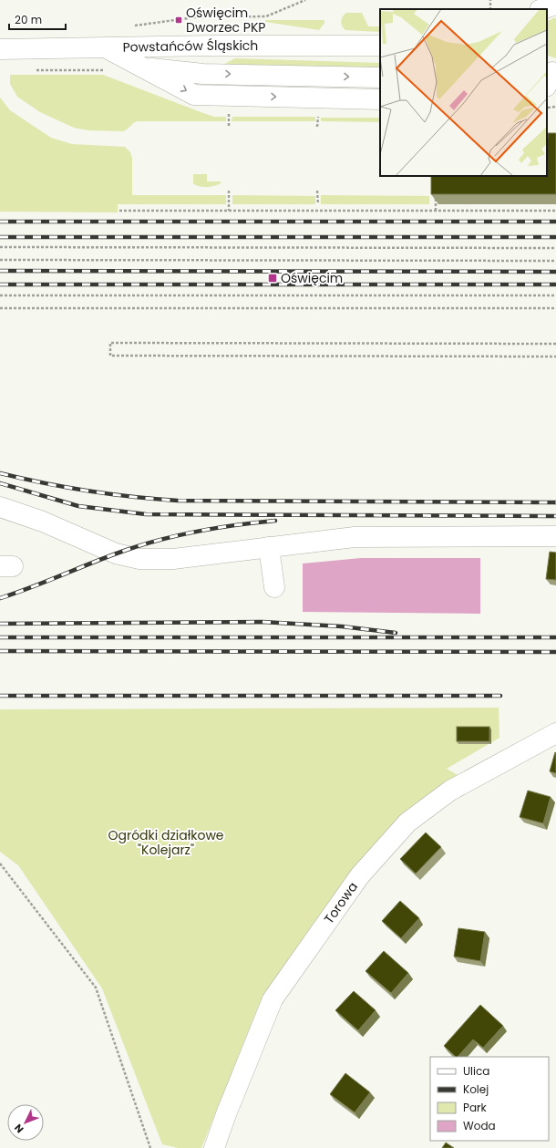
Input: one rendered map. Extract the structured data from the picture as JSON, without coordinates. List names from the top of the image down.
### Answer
{
  "streets": {
    "street": ["Powstańców Śląskich", "Torowa"]
  },
  "parks": ["Ogródki działkowe \"Kolejarz\""],
  "places": {
    "transit": ["Oświęcim Dworzec PKP", "Oświęcim"]
  },
  "legend": [
    "Ulica",
    "Kolej",
    "Park",
    "Woda"
  ],
  "scale_bar": "20 m",
  "north": "bottom left"
}
